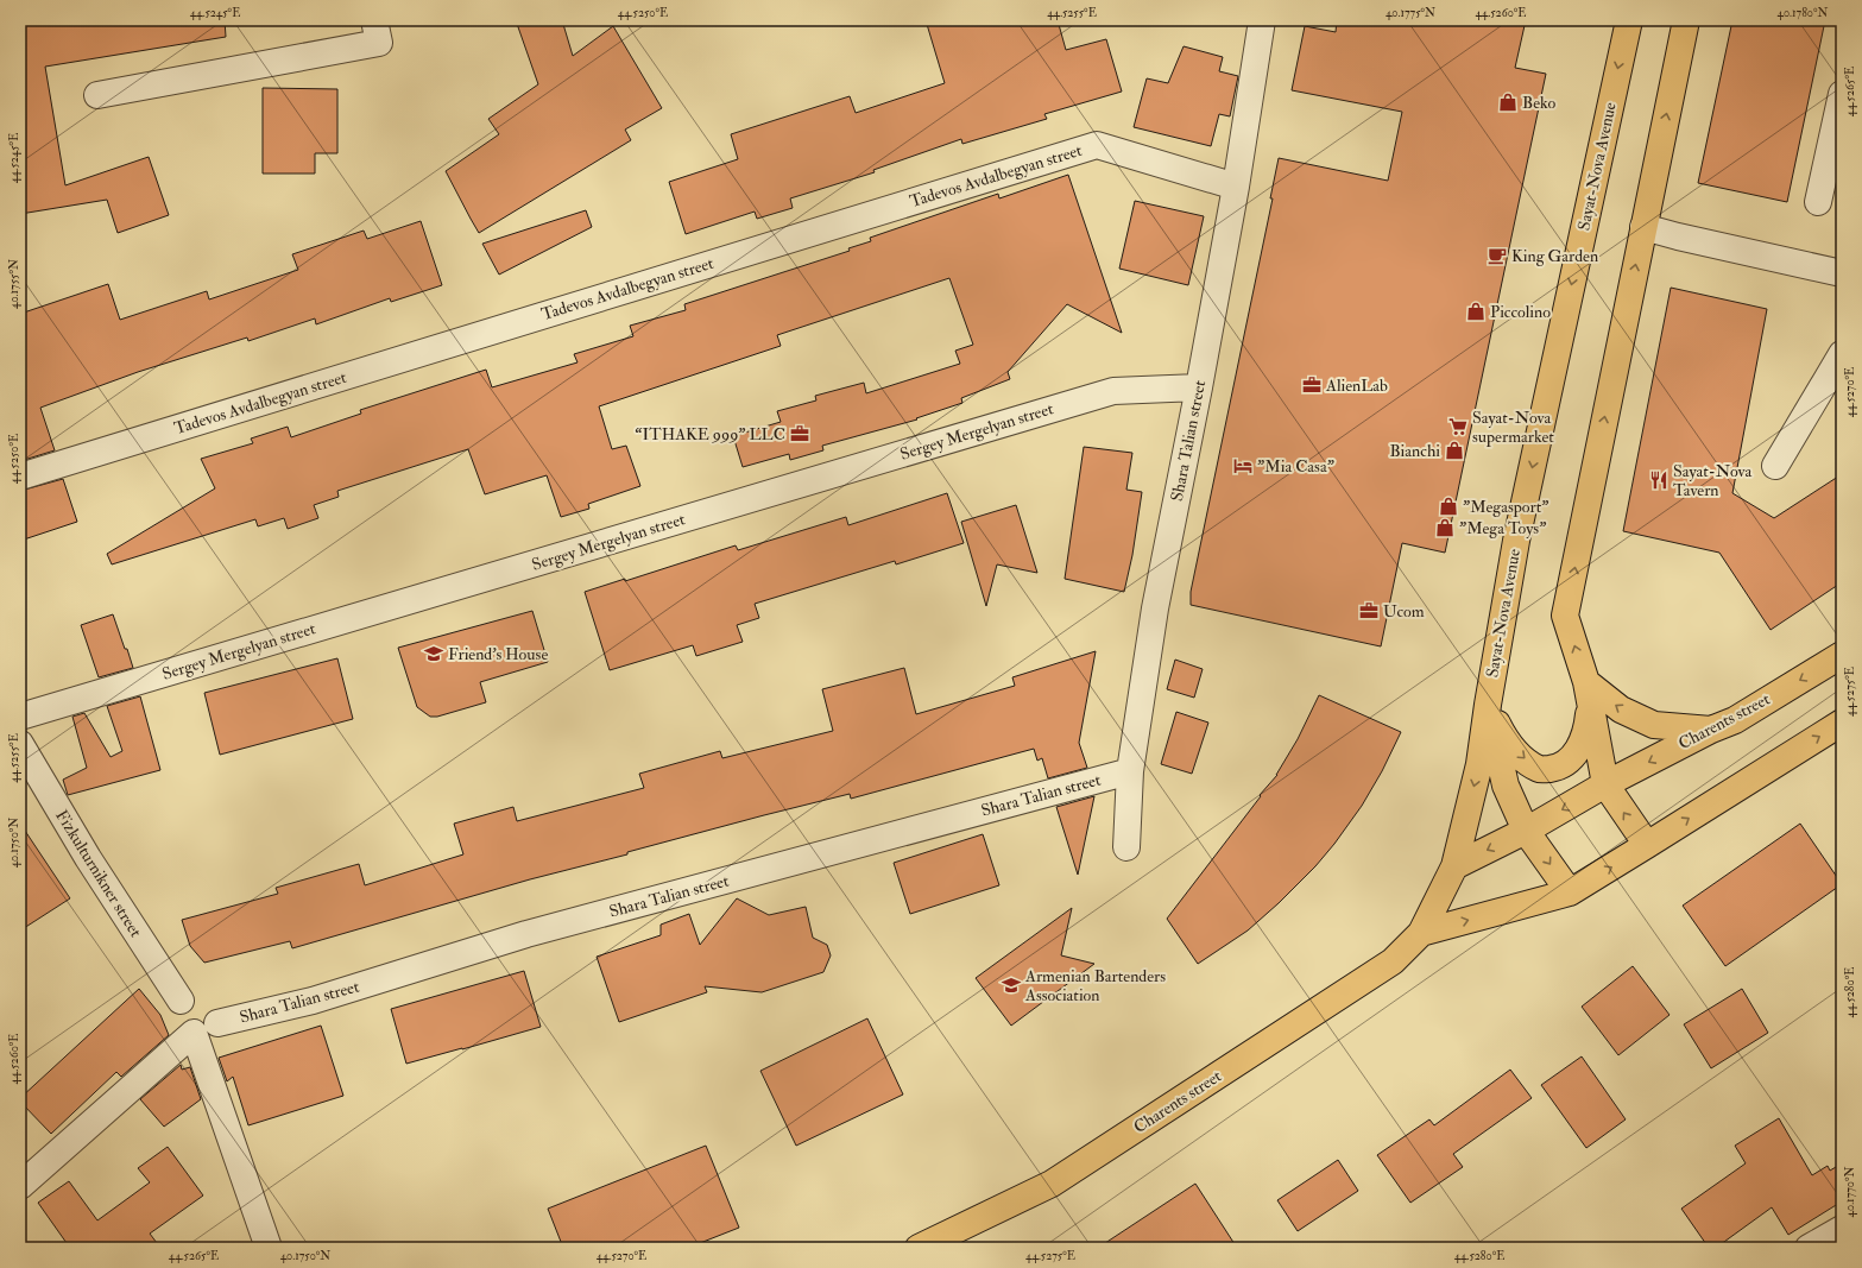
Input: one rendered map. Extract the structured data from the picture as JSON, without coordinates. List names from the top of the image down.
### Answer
{
  "streets": {
    "main road": ["Sayat-Nova Avenue", "Charents street"],
    "street": [
      "Tadevos Avdalbegyan street",
      "Sergey Mergelyan street",
      "Shara Talian street",
      "Fizkulturnikner street"
    ]
  },
  "crossings": [
    ["Sayat-Nova Avenue", "Charents street"],
    ["Tadevos Avdalbegyan street", "Shara Talian street"],
    ["Sergey Mergelyan street", "Shara Talian street"]
  ],
  "places": {
    "shop": [
      "Beko",
      "Piccolino",
      "Bianchi",
      "\"Megasport\"",
      "\"Mega Toys\""
    ],
    "cafe": ["King Garden"],
    "office": ["AlienLab", "“ITHAKE 999” LLC", "Ucom"],
    "supermarket": ["Sayat-Nova supermarket"],
    "hotel": ["\"Mia Casa\""],
    "restaurant": ["Sayat-Nova Tavern"],
    "school or university": ["Friend's House", "Armenian Bartenders Association"]
  },
  "coordinates": [
    "44.5245°E",
    "44.5250°E",
    "44.5255°E",
    "40.1775°N",
    "44.5260°E",
    "40.1780°N",
    "44.5265°E",
    "40.1755°N",
    "44.5270°E",
    "44.5275°E",
    "40.1750°N",
    "44.5280°E",
    "40.1770°N"
  ]
}
